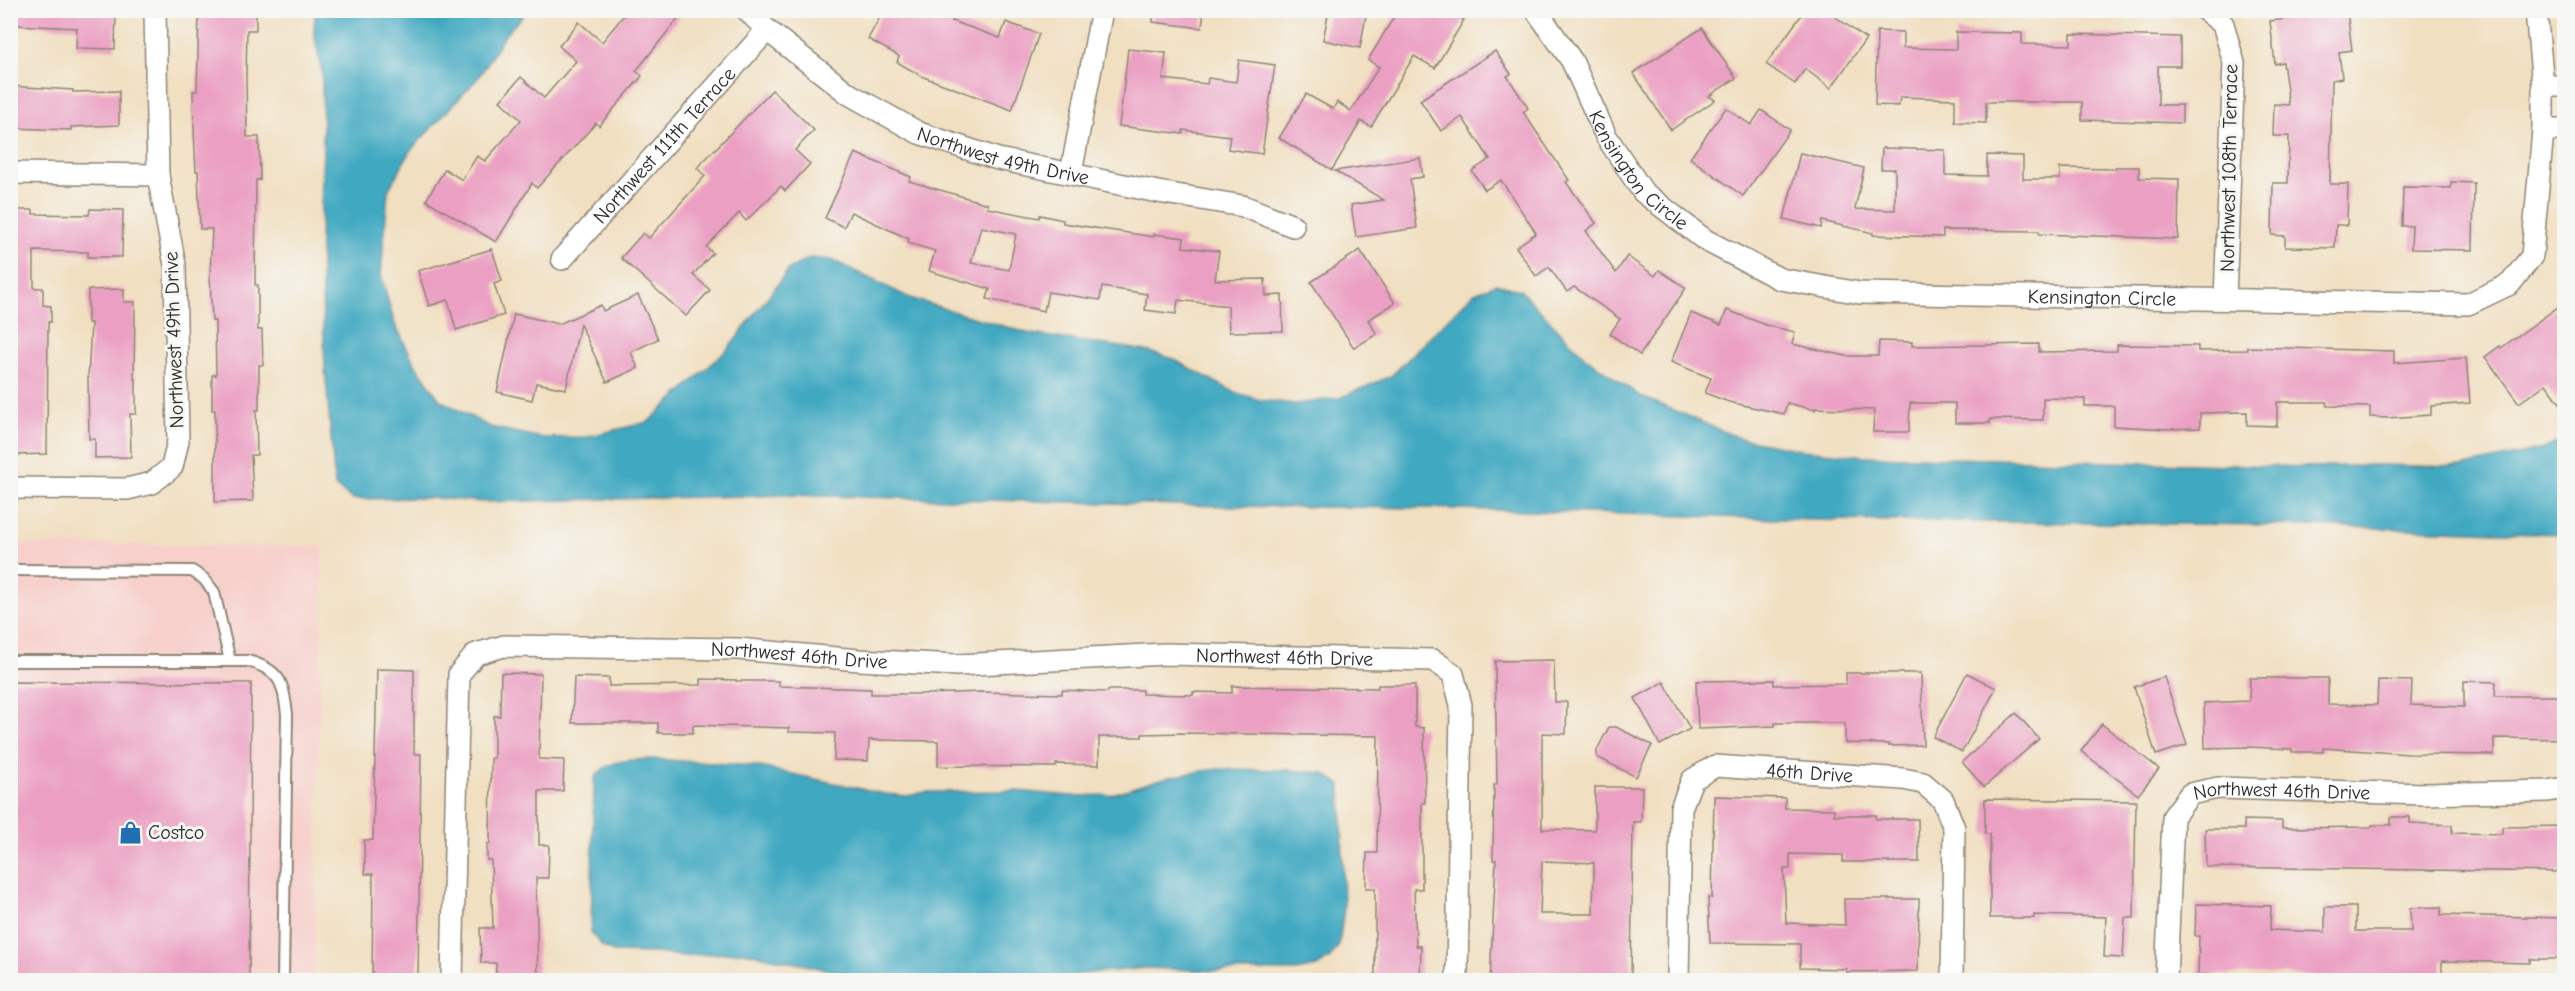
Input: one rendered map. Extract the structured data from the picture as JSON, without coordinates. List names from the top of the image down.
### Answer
{
  "streets": {
    "street": [
      "Northwest 111th Terrace",
      "Northwest 49th Drive",
      "Kensington Circle",
      "Northwest 108th Terrace",
      "Northwest 46th Drive",
      "46th Drive"
    ]
  },
  "crossings": [
    ["Northwest 111th Terrace", "Northwest 49th Drive"],
    ["Kensington Circle", "Northwest 108th Terrace"]
  ],
  "places": {
    "shop": ["Costco"]
  }
}
